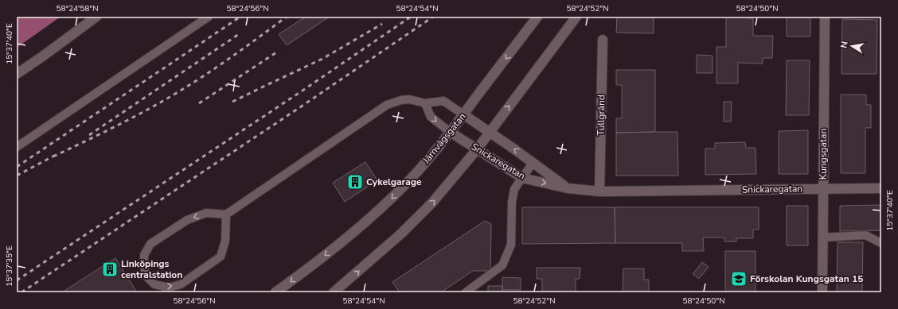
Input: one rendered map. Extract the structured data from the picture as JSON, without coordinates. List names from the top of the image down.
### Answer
{
  "streets": {
    "street": [
      "Tullgränd",
      "Järnvägsgatan",
      "Kungsgatan",
      "Snickaregatan"
    ]
  },
  "crossings": [
    ["Tullgränd", "Snickaregatan"],
    ["Järnvägsgatan", "Snickaregatan"],
    ["Kungsgatan", "Snickaregatan"]
  ],
  "places": {
    "building": ["Cykelgarage", "Linköpings centralstation"],
    "school or university": ["Förskolan Kungsgatan 15"]
  },
  "north": "left",
  "coordinates": [
    "58°24'58\"N",
    "58°24'56\"N",
    "58°24'54\"N",
    "58°24'52\"N",
    "58°24'50\"N",
    "15°37'40\"E",
    "15°37'35\"E"
  ]
}
